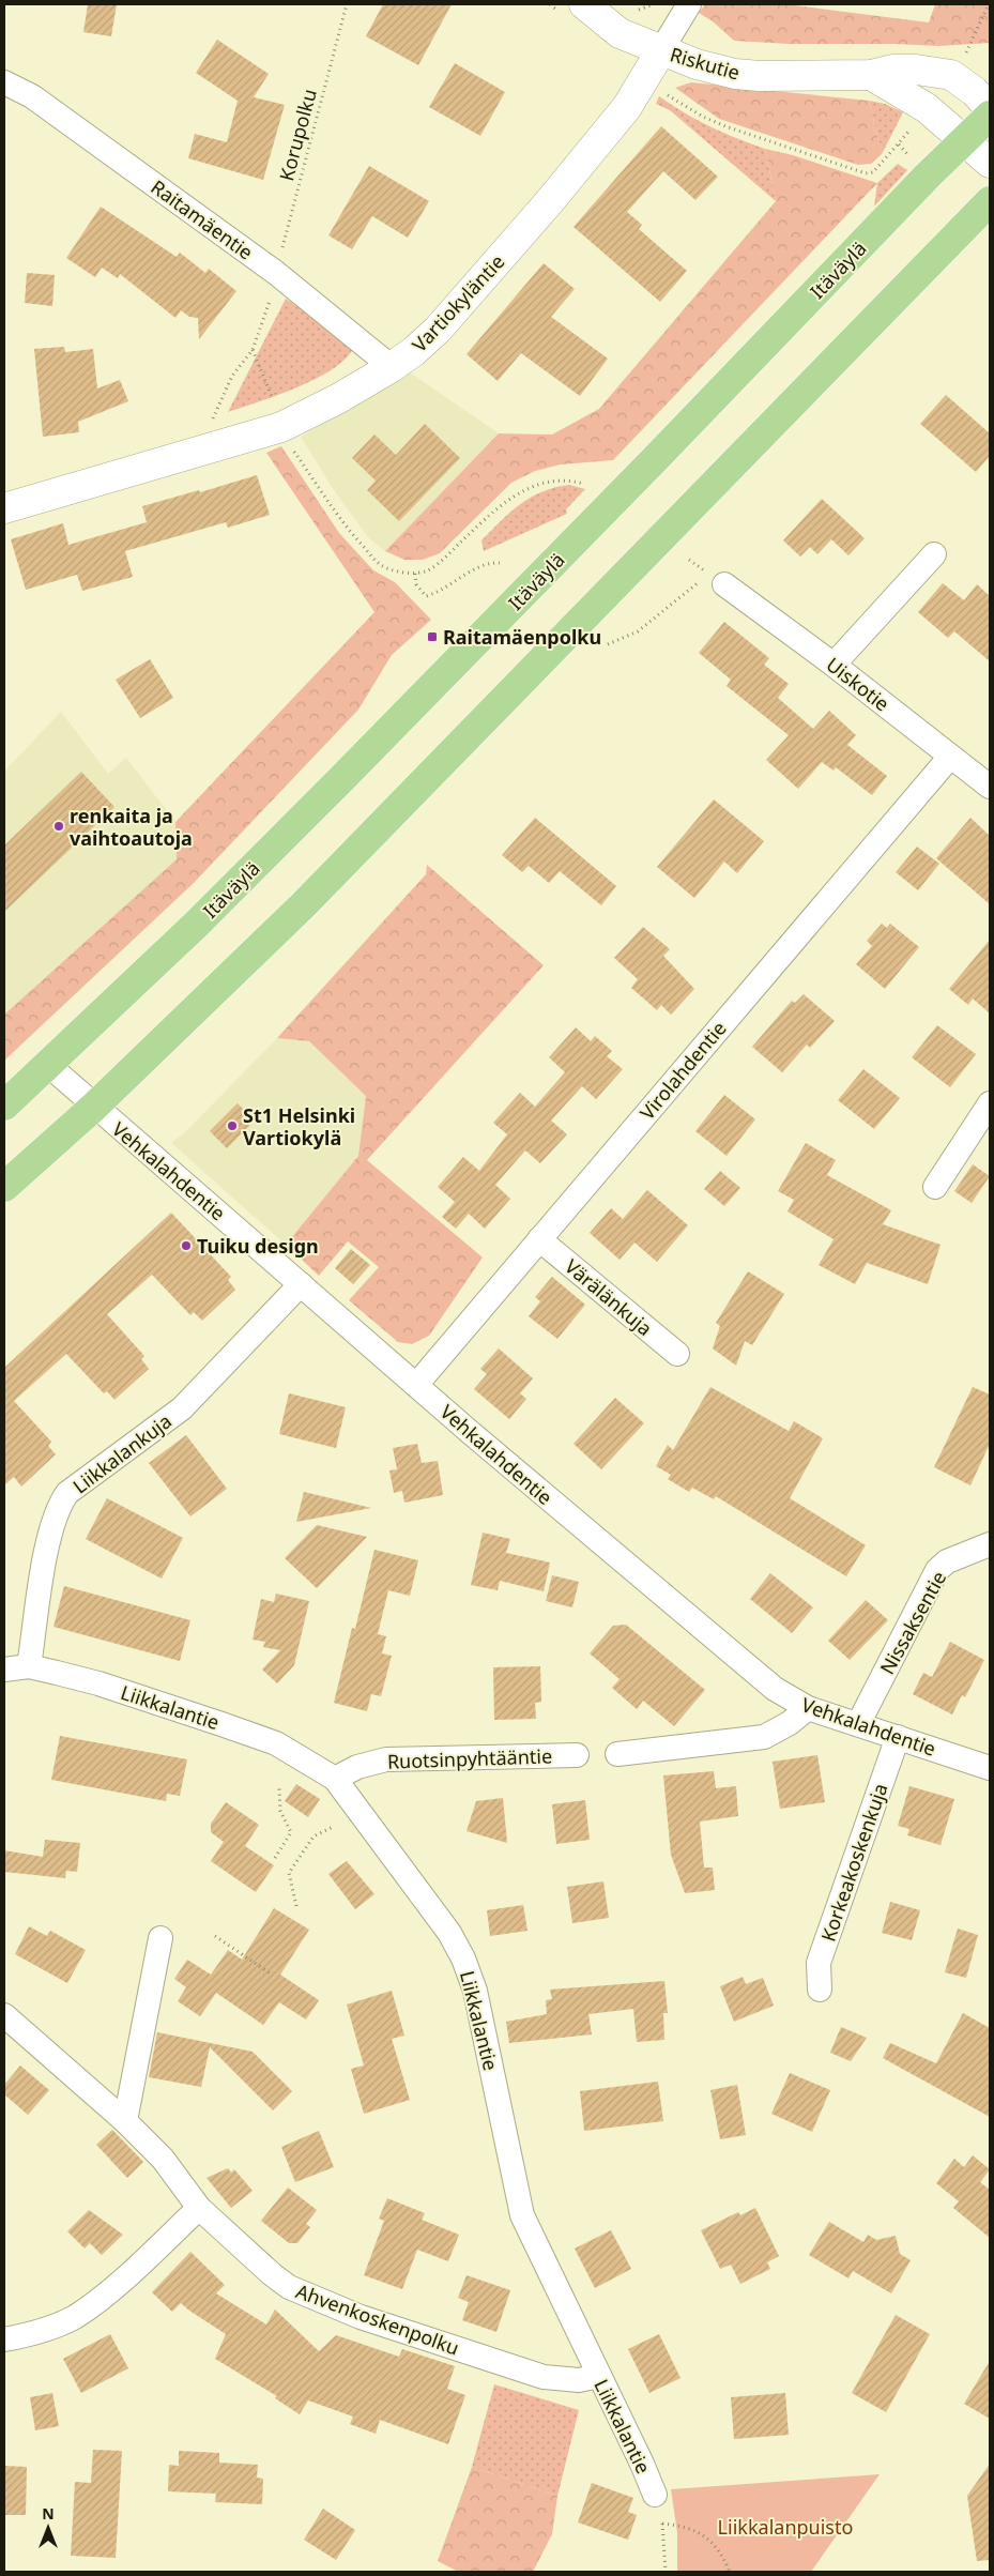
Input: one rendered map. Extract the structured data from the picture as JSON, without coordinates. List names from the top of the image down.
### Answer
{
  "streets": {
    "main road": ["Itäväylä"],
    "street": [
      "Riskutie",
      "Raitamäentie",
      "Vartiokyläntie",
      "Uiskotie",
      "Virolahdentie",
      "Vehkalahdentie",
      "Värälänkuja",
      "Liikkalankuja",
      "Nissaksentie",
      "Liikkalantie",
      "Ruotsinpyhtääntie",
      "Korkeakoskenkuja",
      "Ahvenkoskenpolku"
    ],
    "path": ["Korupolku"]
  },
  "crossings": [
    ["Riskutie", "Vartiokyläntie"],
    ["Korupolku", "Raitamäentie"],
    ["Raitamäentie", "Vartiokyläntie"],
    ["Itäväylä", "Vehkalahdentie"],
    ["Uiskotie", "Virolahdentie"],
    ["Virolahdentie", "Vehkalahdentie"],
    ["Virolahdentie", "Värälänkuja"],
    ["Vehkalahdentie", "Liikkalankuja"],
    ["Vehkalahdentie", "Nissaksentie"],
    ["Vehkalahdentie", "Korkeakoskenkuja"],
    ["Liikkalankuja", "Liikkalantie"],
    ["Liikkalantie", "Ruotsinpyhtääntie"],
    ["Liikkalantie", "Ahvenkoskenpolku"]
  ],
  "parks": ["Liikkalanpuisto"],
  "places": {
    "transit": ["Raitamäenpolku"],
    "other": ["renkaita ja vaihtoautoja", "St1 Helsinki Vartiokylä", "Tuiku design"]
  },
  "north": "top"
}
